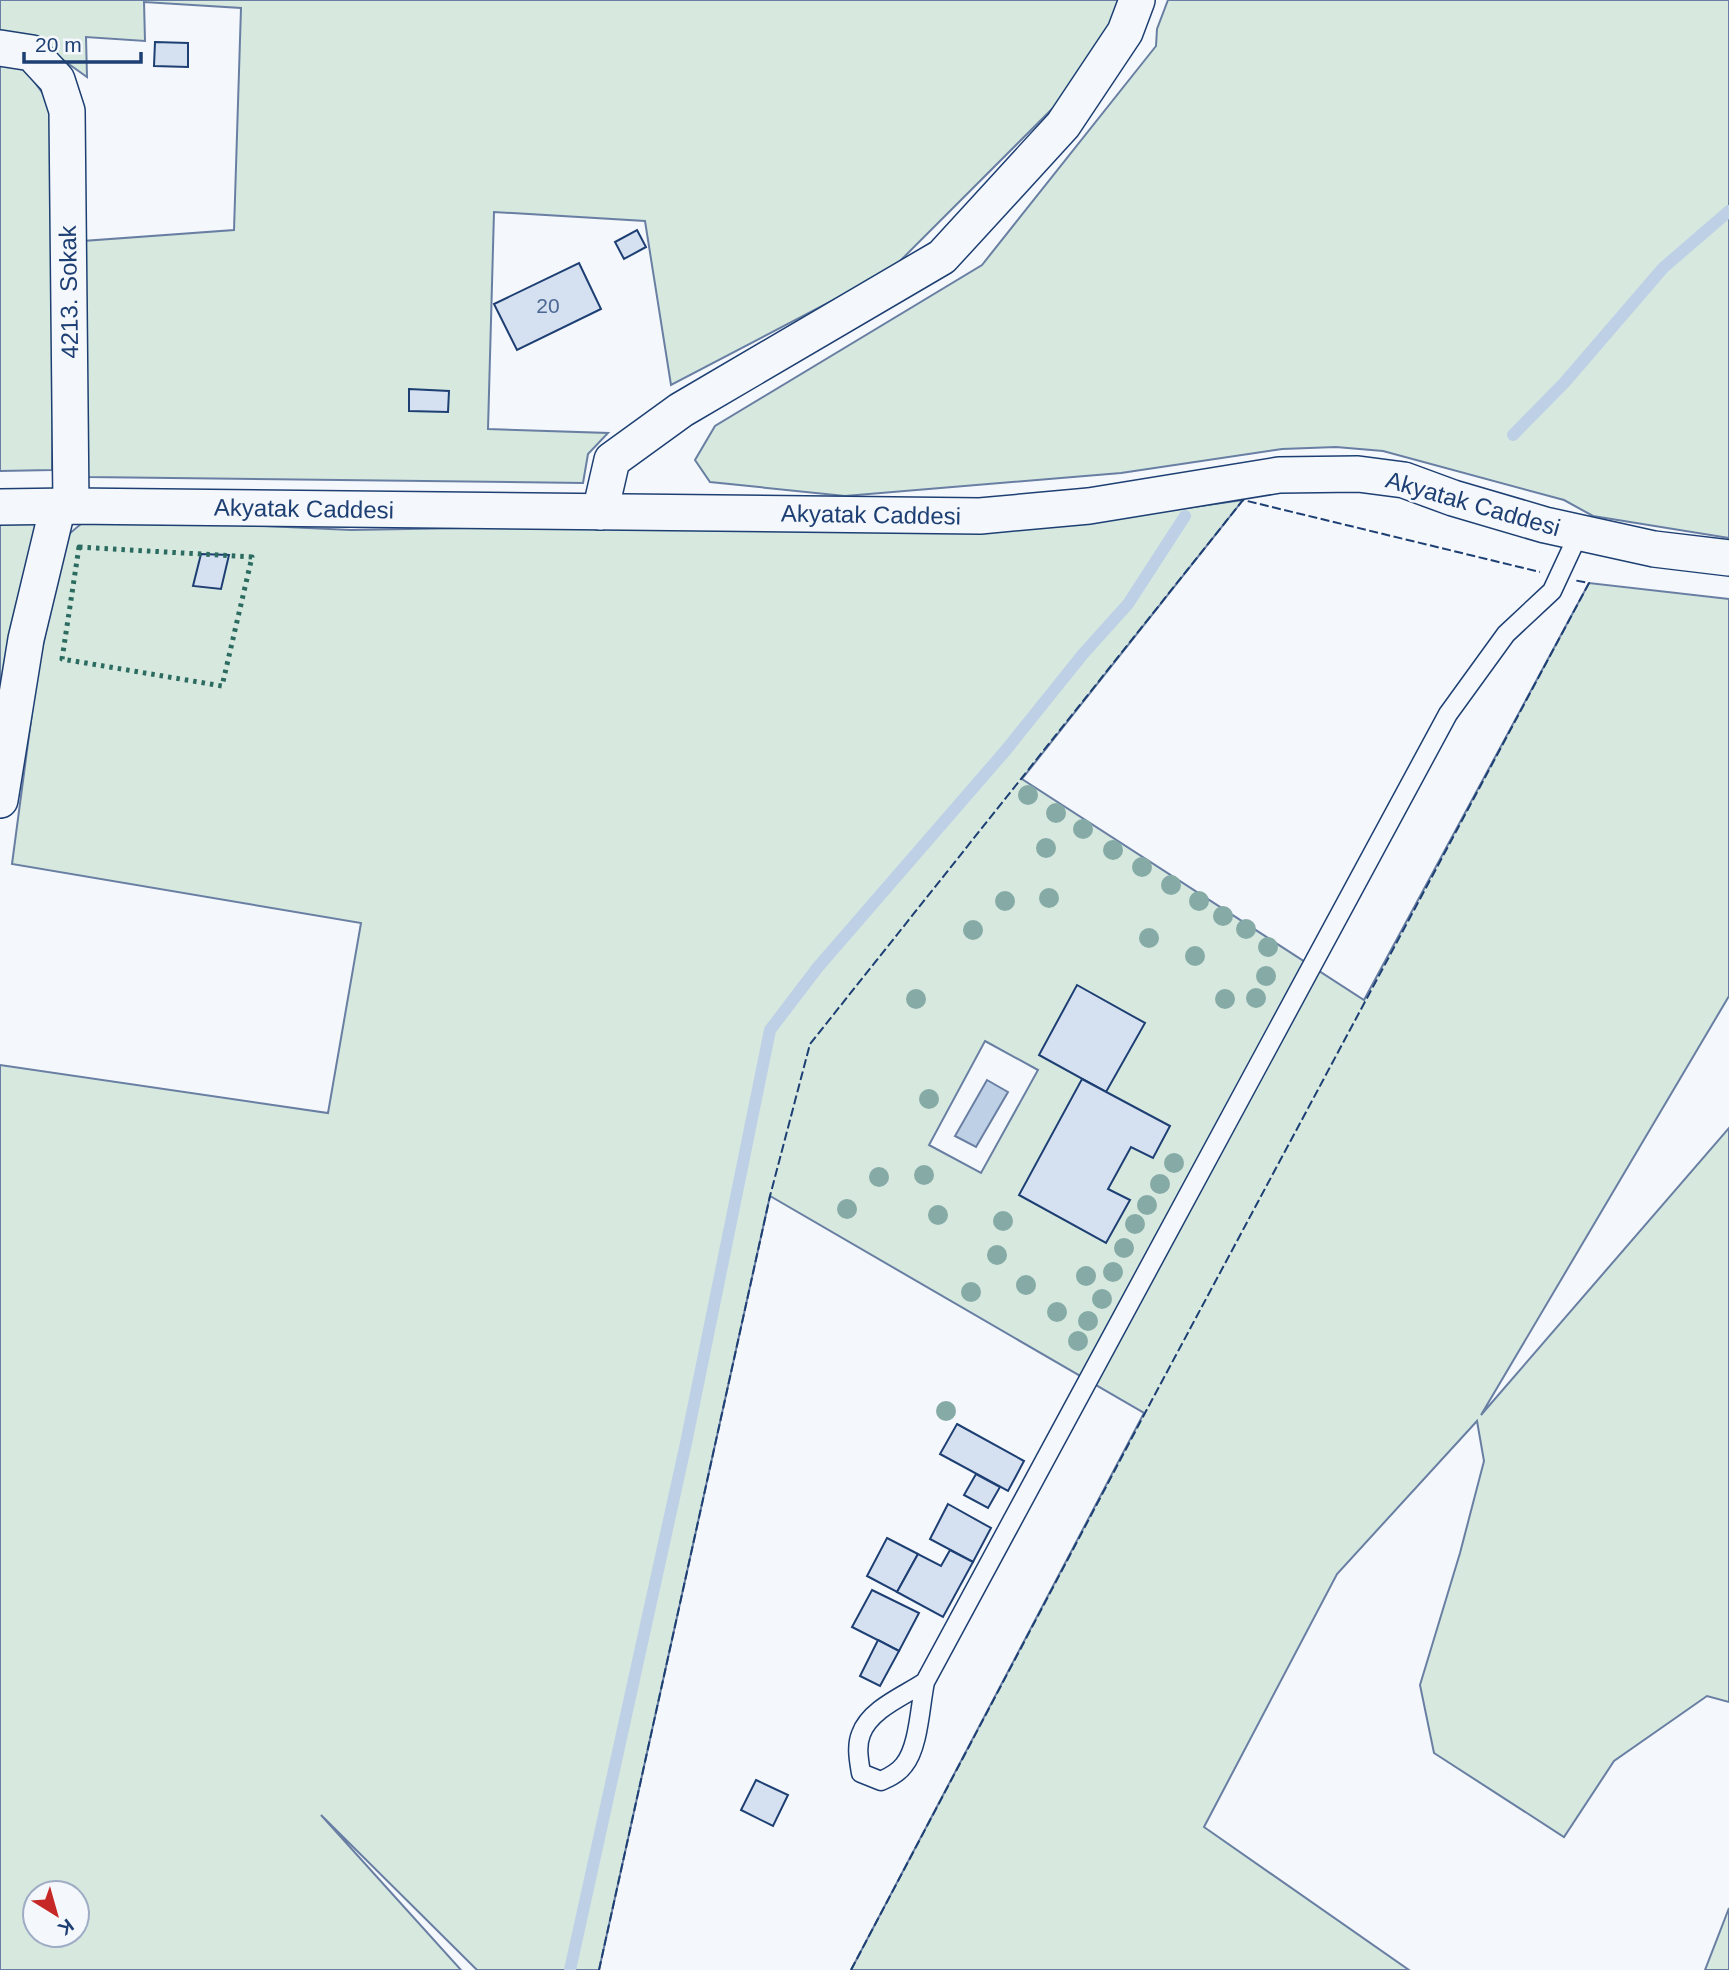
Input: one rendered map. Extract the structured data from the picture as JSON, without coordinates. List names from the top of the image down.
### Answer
{
  "streets": {
    "street": ["4213. Sokak", "Akyatak Caddesi"]
  },
  "crossings": [
    ["4213. Sokak", "Akyatak Caddesi"]
  ],
  "house_numbers": ["20"],
  "scale_bar": "20 m",
  "north": "bottom right"
}
